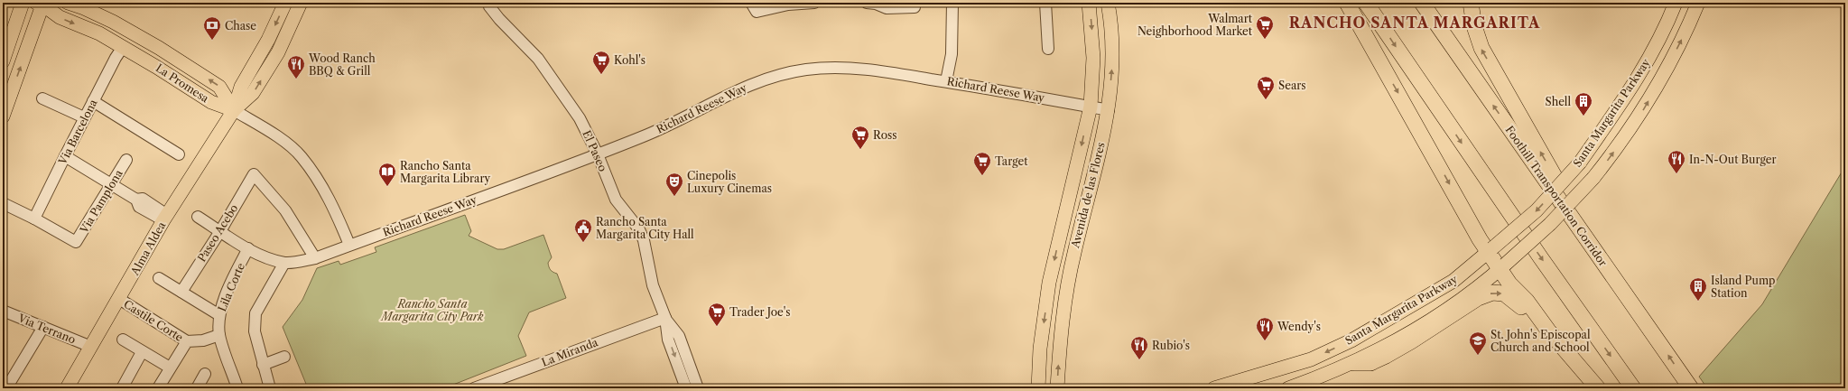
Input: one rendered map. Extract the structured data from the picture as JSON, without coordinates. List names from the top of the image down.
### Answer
{
  "streets": {
    "highway": ["Foothill Transportation Corridor"],
    "main road": [
      "La Promesa",
      "Santa Margarita Parkway",
      "Avenida de las Flores",
      "Alma Aldea"
    ],
    "street": [
      "Richard Reese Way",
      "Via Barcelona",
      "El Paseo",
      "Via Pamplona",
      "Paseo Acebo",
      "Lila Corte",
      "Castile Corte",
      "Via Terrano",
      "La Miranda"
    ]
  },
  "crossings": [
    ["La Promesa", "Via Barcelona"],
    ["La Promesa", "Alma Aldea"],
    ["Richard Reese Way", "El Paseo"],
    ["Richard Reese Way", "Avenida de las Flores"],
    ["Richard Reese Way", "Paseo Acebo"],
    ["Richard Reese Way", "Lila Corte"],
    ["Via Barcelona", "Via Pamplona"],
    ["El Paseo", "La Miranda"],
    ["Alma Aldea", "Castile Corte"],
    ["Alma Aldea", "Via Terrano"]
  ],
  "districts": ["RANCHO SANTA MARGARITA"],
  "parks": ["Rancho Santa Margarita City Park"],
  "places": {
    "supermarket": [
      "Walmart Neighborhood Market",
      "Kohl's",
      "Sears",
      "Ross",
      "Target",
      "Trader Joe's"
    ],
    "bank": ["Chase"],
    "restaurant": [
      "Wood Ranch BBQ & Grill",
      "In-N-Out Burger",
      "Wendy's",
      "Rubio's"
    ],
    "building": ["Shell", "Island Pump Station"],
    "library": ["Rancho Santa Margarita Library"],
    "theatre": ["Cinepolis Luxury Cinemas"],
    "public building": ["Rancho Santa Margarita City Hall"],
    "school or university": ["St. John's Episcopal Church and School"]
  }
}
